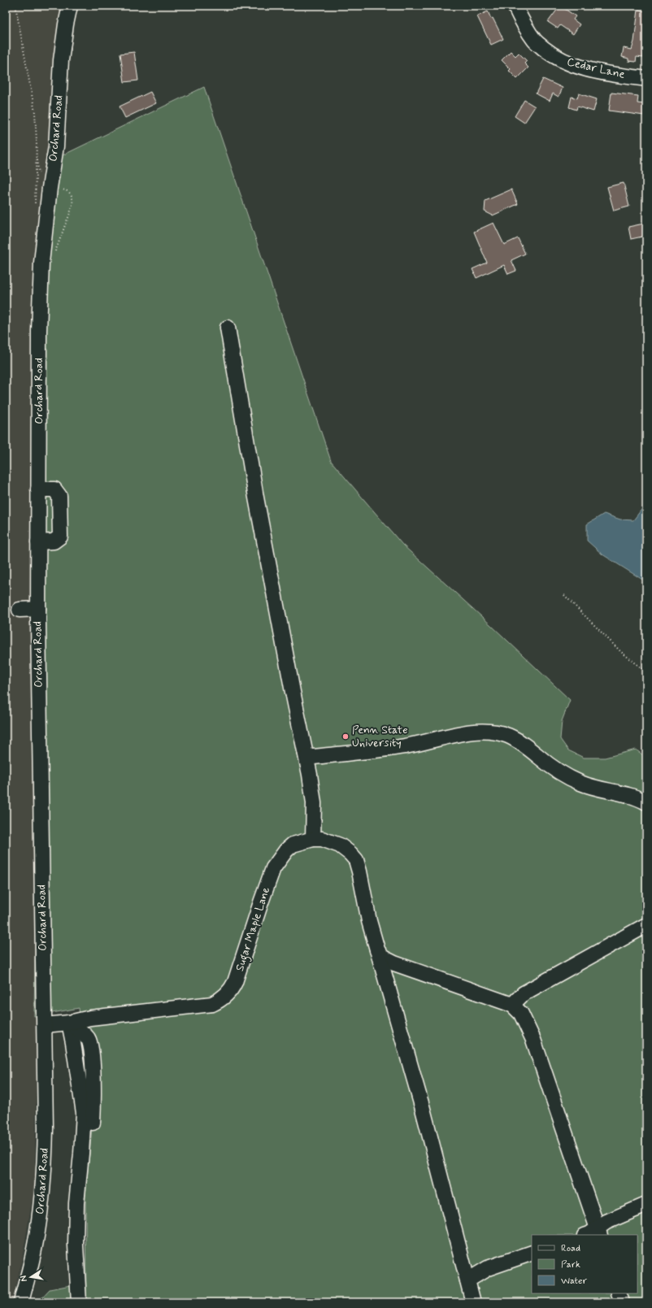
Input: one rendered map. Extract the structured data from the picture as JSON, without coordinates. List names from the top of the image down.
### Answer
{
  "streets": {
    "street": ["Cedar Lane", "Orchard Road", "Sugar Maple Lane"]
  },
  "crossings": [
    ["Orchard Road", "Sugar Maple Lane"]
  ],
  "places": ["Penn State University"],
  "legend": ["Road", "Park", "Water"],
  "north": "left"
}
